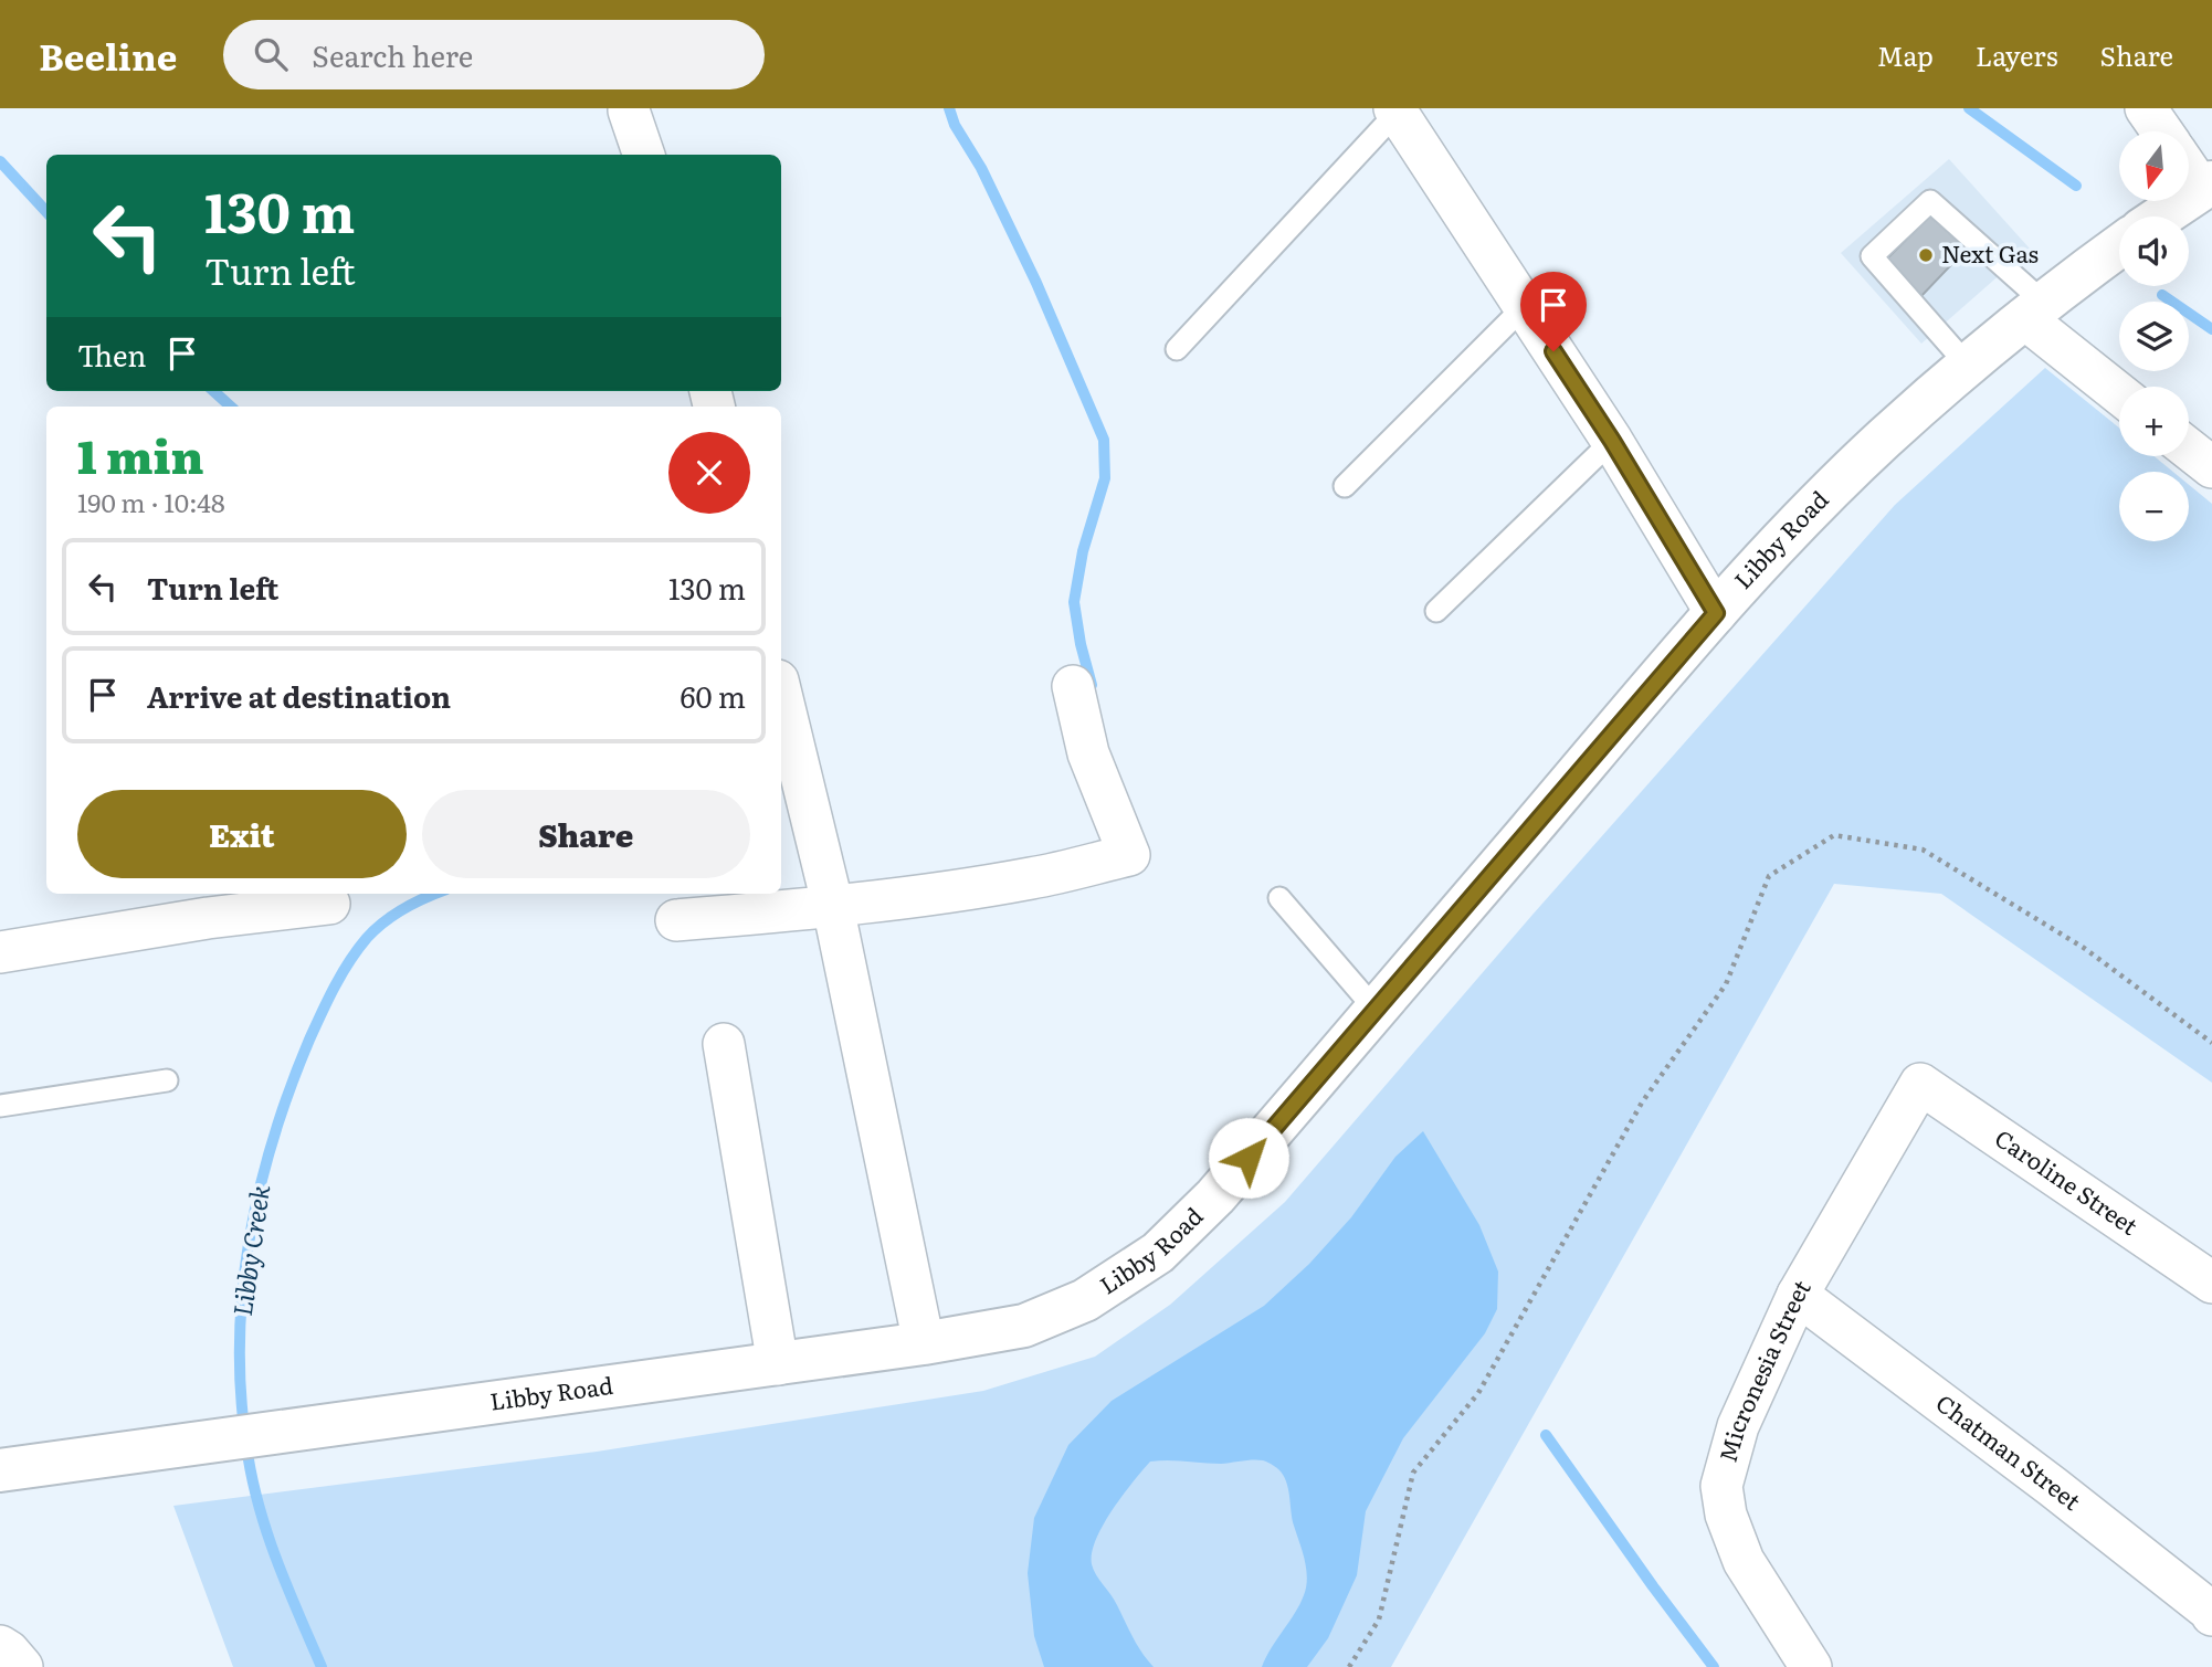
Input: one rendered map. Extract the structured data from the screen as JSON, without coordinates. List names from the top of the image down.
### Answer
{
  "streets": {
    "main road": ["Libby Road"],
    "street": ["Caroline Street", "Micronesia Street", "Chatman Street"]
  },
  "crossings": [
    ["Caroline Street", "Micronesia Street"],
    ["Micronesia Street", "Chatman Street"]
  ],
  "water": ["Libby Creek"],
  "places": ["Next Gas"],
  "north": "bottom",
  "page": {
    "header": "Beeline",
    "search": "Search here",
    "nav": ["Map", "Layers", "Share"],
    "map_buttons": ["+", "−"],
    "turn": ["130 m", "Turn left"],
    "then": "Then",
    "heading": ["1 min", "190 m · 10:48"],
    "list": [
      {
        "name": "Turn left",
        "value": "130 m"
      },
      {
        "name": "Arrive at destination",
        "value": "60 m"
      }
    ],
    "buttons": ["Exit", "Share"]
  }
}
